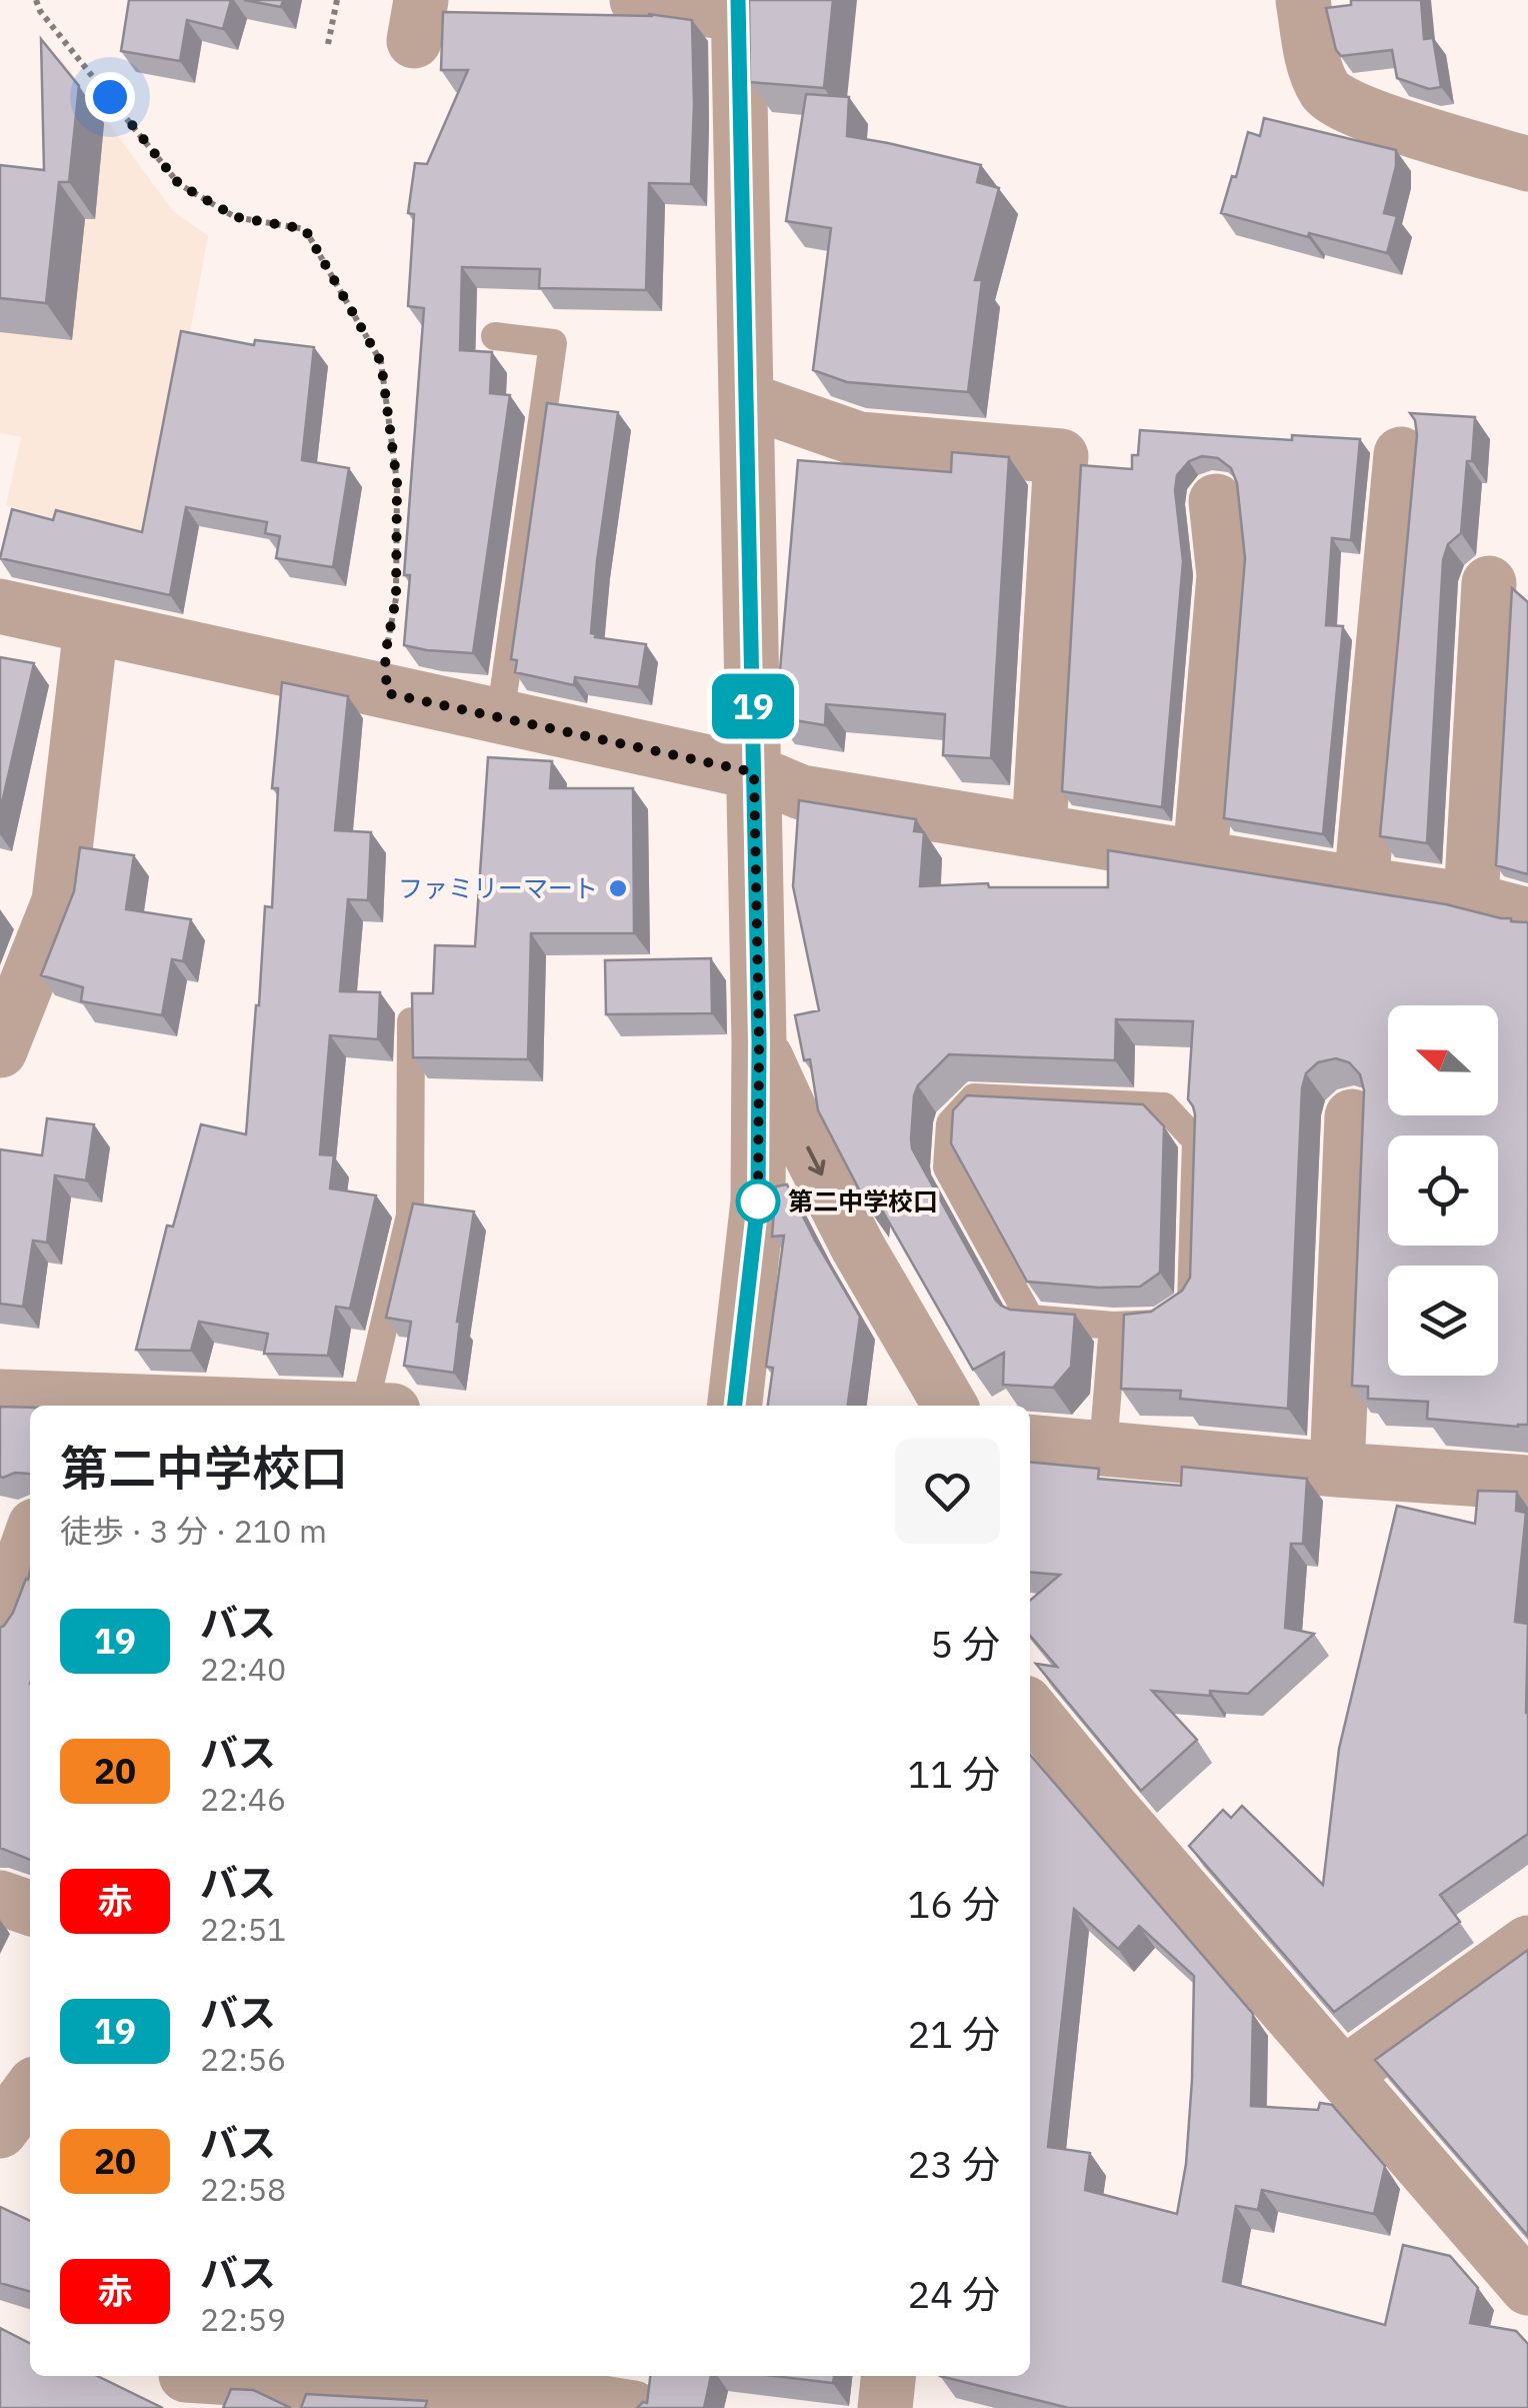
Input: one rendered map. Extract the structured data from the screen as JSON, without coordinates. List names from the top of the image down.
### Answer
{
  "places": ["ファミリーマート", "第二中学校口"],
  "lines": ["bus line 19"],
  "north": "left",
  "page": {
    "on_map": "19",
    "heading": ["第二中学校口", "徒歩 · 3 分 · 210 m"],
    "list": [
      {
        "mark": "19",
        "name": "バス",
        "note": "22:40",
        "value": "5 分"
      },
      {
        "mark": "20",
        "name": "バス",
        "note": "22:46",
        "value": "11 分"
      },
      {
        "mark": "赤",
        "name": "バス",
        "note": "22:51",
        "value": "16 分"
      },
      {
        "mark": "19",
        "name": "バス",
        "note": "22:56",
        "value": "21 分"
      },
      {
        "mark": "20",
        "name": "バス",
        "note": "22:58",
        "value": "23 分"
      },
      {
        "mark": "赤",
        "name": "バス",
        "note": "22:59",
        "value": "24 分"
      }
    ]
  }
}
